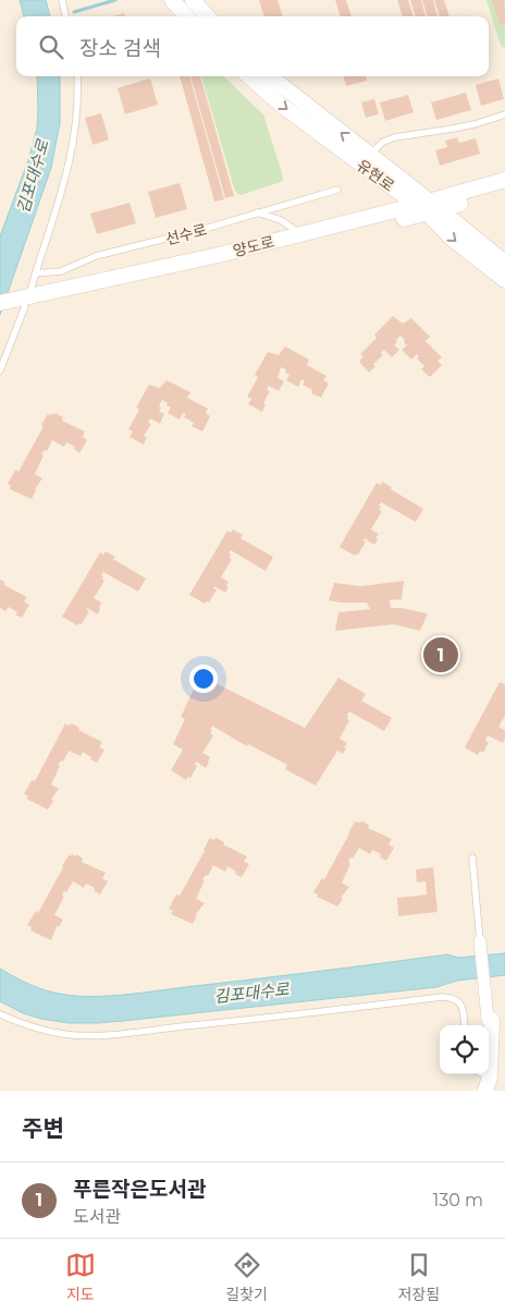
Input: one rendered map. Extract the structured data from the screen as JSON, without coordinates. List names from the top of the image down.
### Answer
{
  "streets": {
    "street": ["유현로", "양도로"],
    "lane": ["선수로"]
  },
  "crossings": [
    ["유현로", "양도로"]
  ],
  "water": ["김포대수로"],
  "page": {
    "search": "장소 검색",
    "pins": "1",
    "heading": "주변",
    "list": [
      {
        "mark": "1",
        "name": "푸른작은도서관",
        "note": "도서관",
        "value": "130 m"
      }
    ],
    "nav": ["지도", "길찾기", "저장됨"]
  }
}
